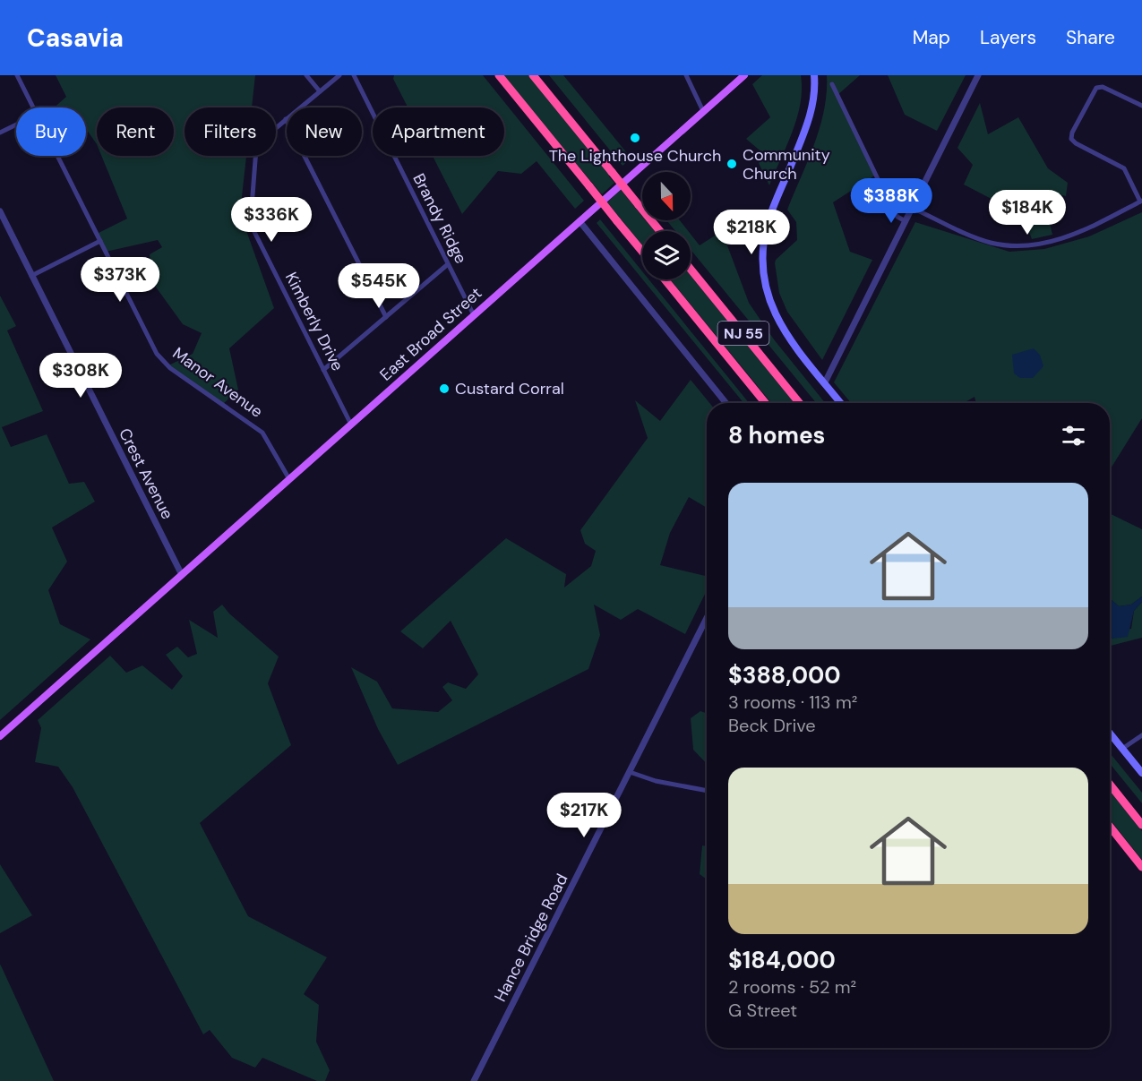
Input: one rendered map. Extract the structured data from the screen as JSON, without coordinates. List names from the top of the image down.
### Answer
{
  "streets": {
    "highway": ["NJ 55"],
    "main road": ["East Broad Street"],
    "street": [
      "Brandy Ridge",
      "Kimberly Drive",
      "Manor Avenue",
      "Crest Avenue",
      "Hance Bridge Road"
    ]
  },
  "crossings": [
    ["Brandy Ridge", "East Broad Street"],
    ["Kimberly Drive", "East Broad Street"],
    ["East Broad Street", "Manor Avenue"],
    ["East Broad Street", "Crest Avenue"]
  ],
  "places": ["The Lighthouse Church", "Community Church", "Custard Corral"],
  "north": "bottom",
  "page": {
    "header": "Casavia",
    "nav": ["Map", "Layers", "Share"],
    "chip": [
      "Buy",
      "Rent",
      "Filters",
      "New",
      "Apartment"
    ],
    "price": [
      "$388K",
      "$184K",
      "$336K",
      "$218K",
      "$373K",
      "$545K",
      "$308K",
      "$217K"
    ],
    "heading": "8 homes",
    "list": [
      {
        "name": "$388,000",
        "note": "3 rooms · 113 m² · Beck Drive"
      },
      {
        "name": "$184,000",
        "note": "2 rooms · 52 m² · G Street"
      }
    ]
  }
}
